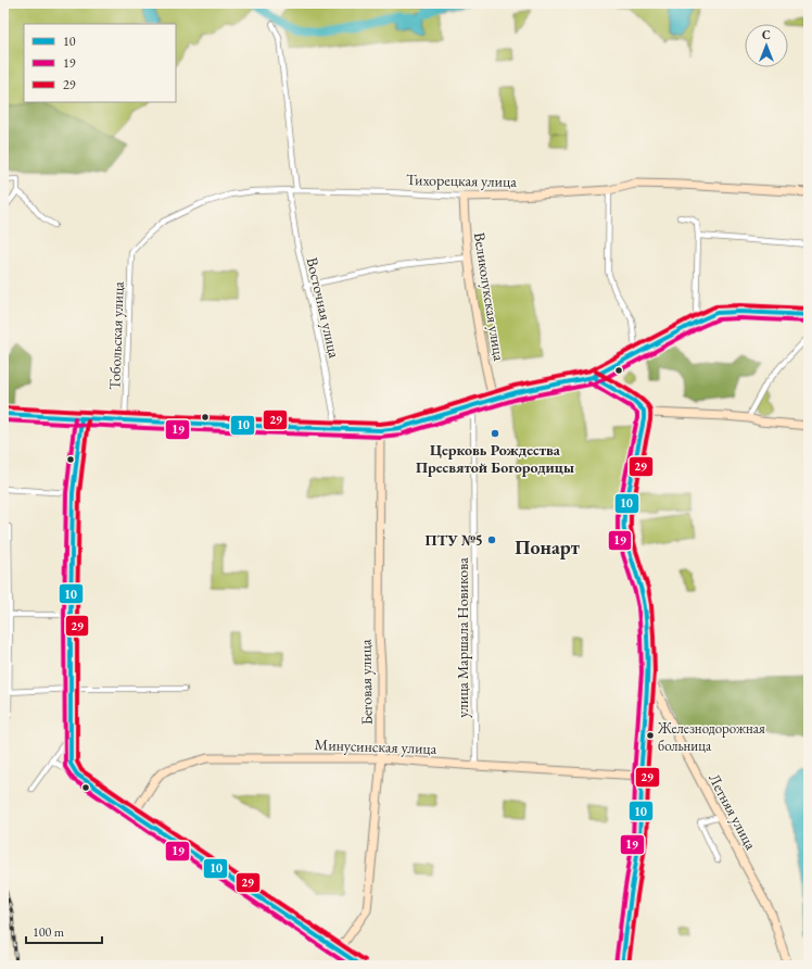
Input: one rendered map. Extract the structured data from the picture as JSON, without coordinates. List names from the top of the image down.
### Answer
{
  "streets": {
    "street": [
      "Тихорецкая улица",
      "Великолукская улица",
      "Восточная улица",
      "Тобольская улица",
      "улица Маршала Новикова",
      "Беговая улица",
      "Минусинская улица",
      "Летняя улица"
    ]
  },
  "crossings": [
    ["Тихорецкая улица", "Великолукская улица"],
    ["Тихорецкая улица", "Восточная улица"],
    ["Тихорецкая улица", "Тобольская улица"],
    ["улица Маршала Новикова", "Минусинская улица"],
    ["Беговая улица", "Минусинская улица"]
  ],
  "districts": ["Понарт"],
  "places": ["Церковь Рождества Пресвятой Богородицы", "ПТУ №5", "Железнодорожная больница"],
  "lines": ["transit line 29", "transit line 10", "transit line 19"],
  "legend": ["10", "19", "29"],
  "scale_bar": "100 m",
  "north": "top"
}
